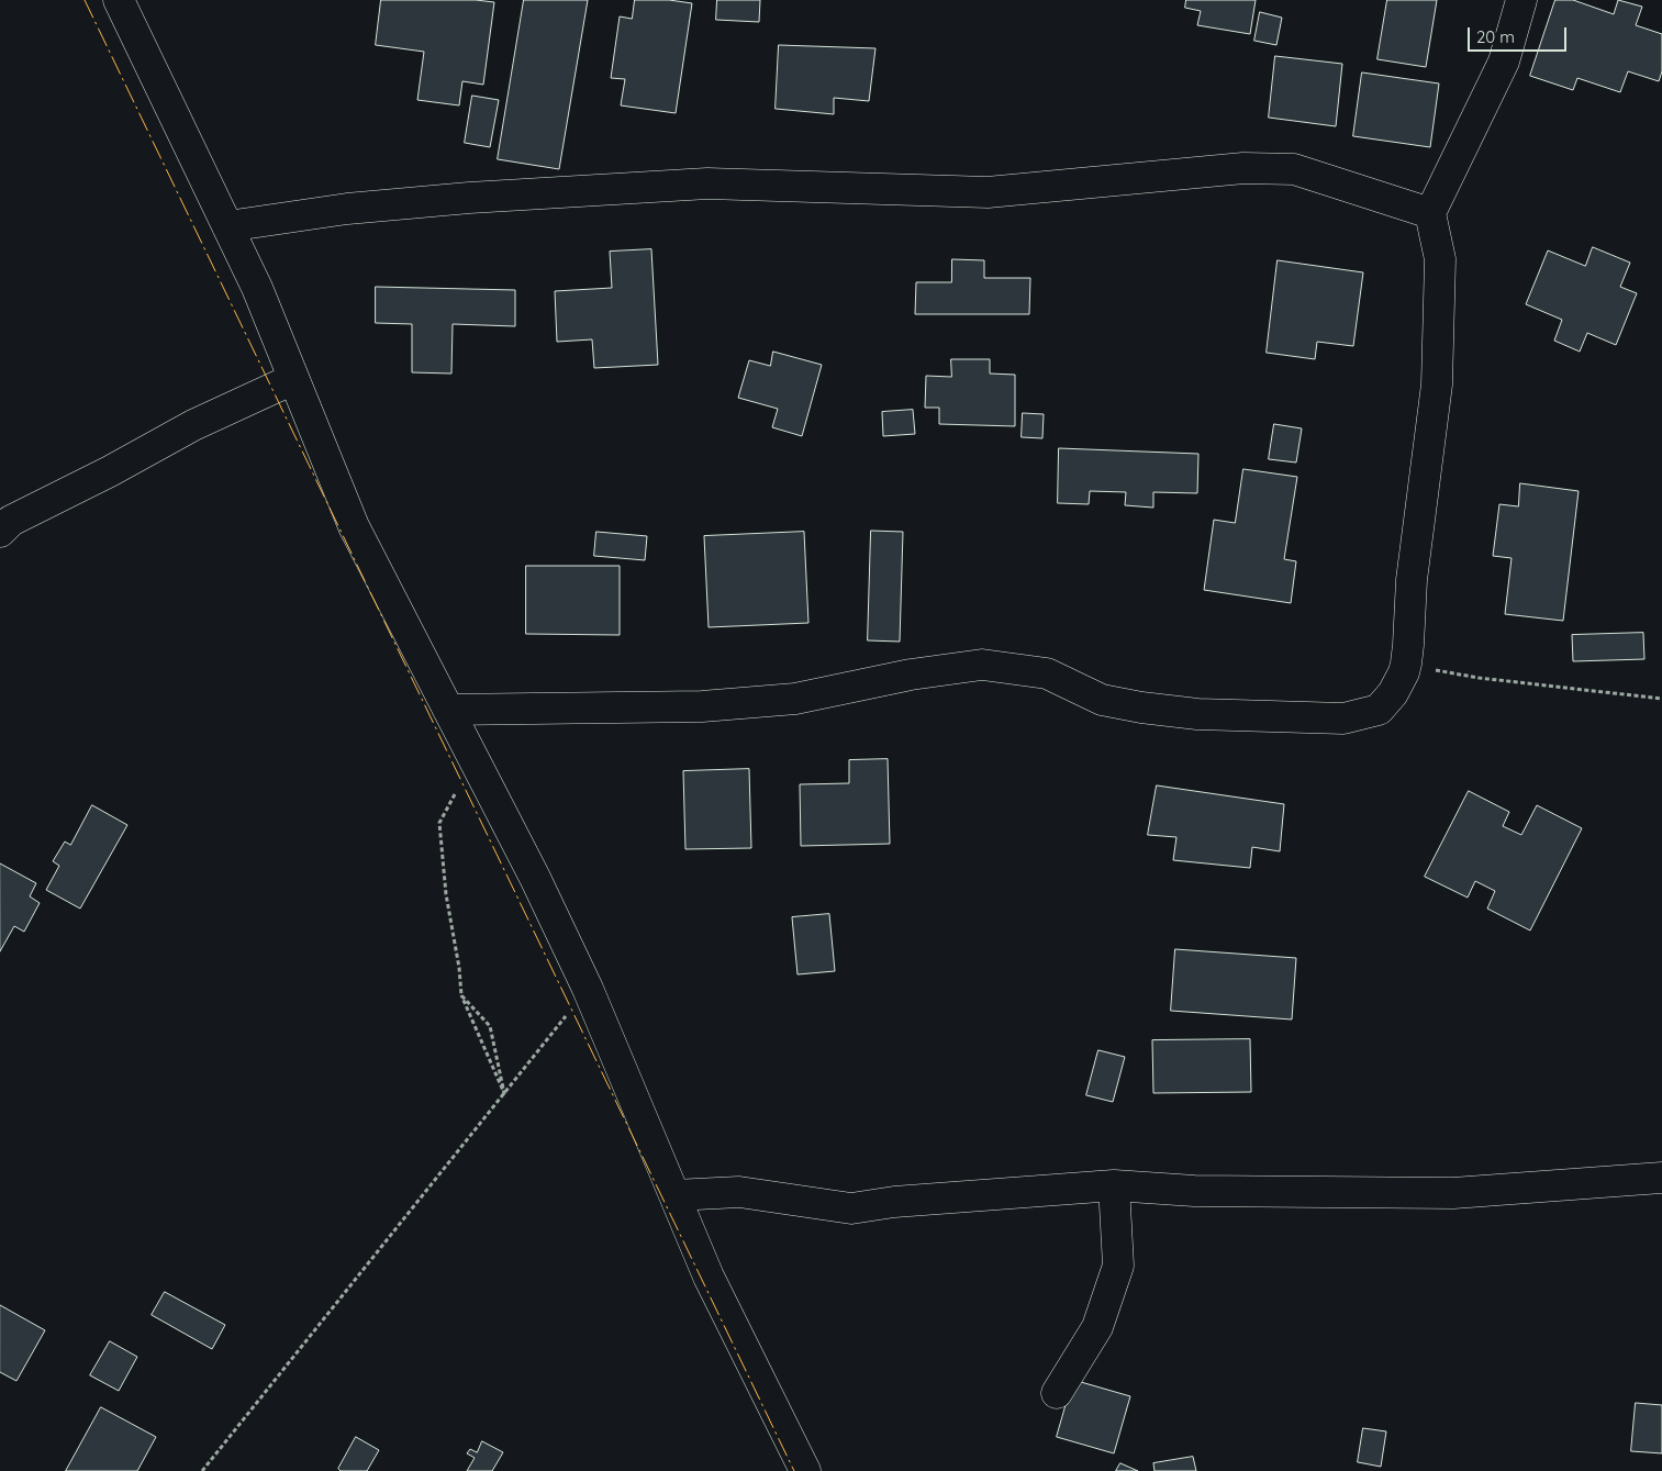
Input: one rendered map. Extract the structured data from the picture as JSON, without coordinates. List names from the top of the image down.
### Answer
{
  "scale_bar": "20 m"
}
